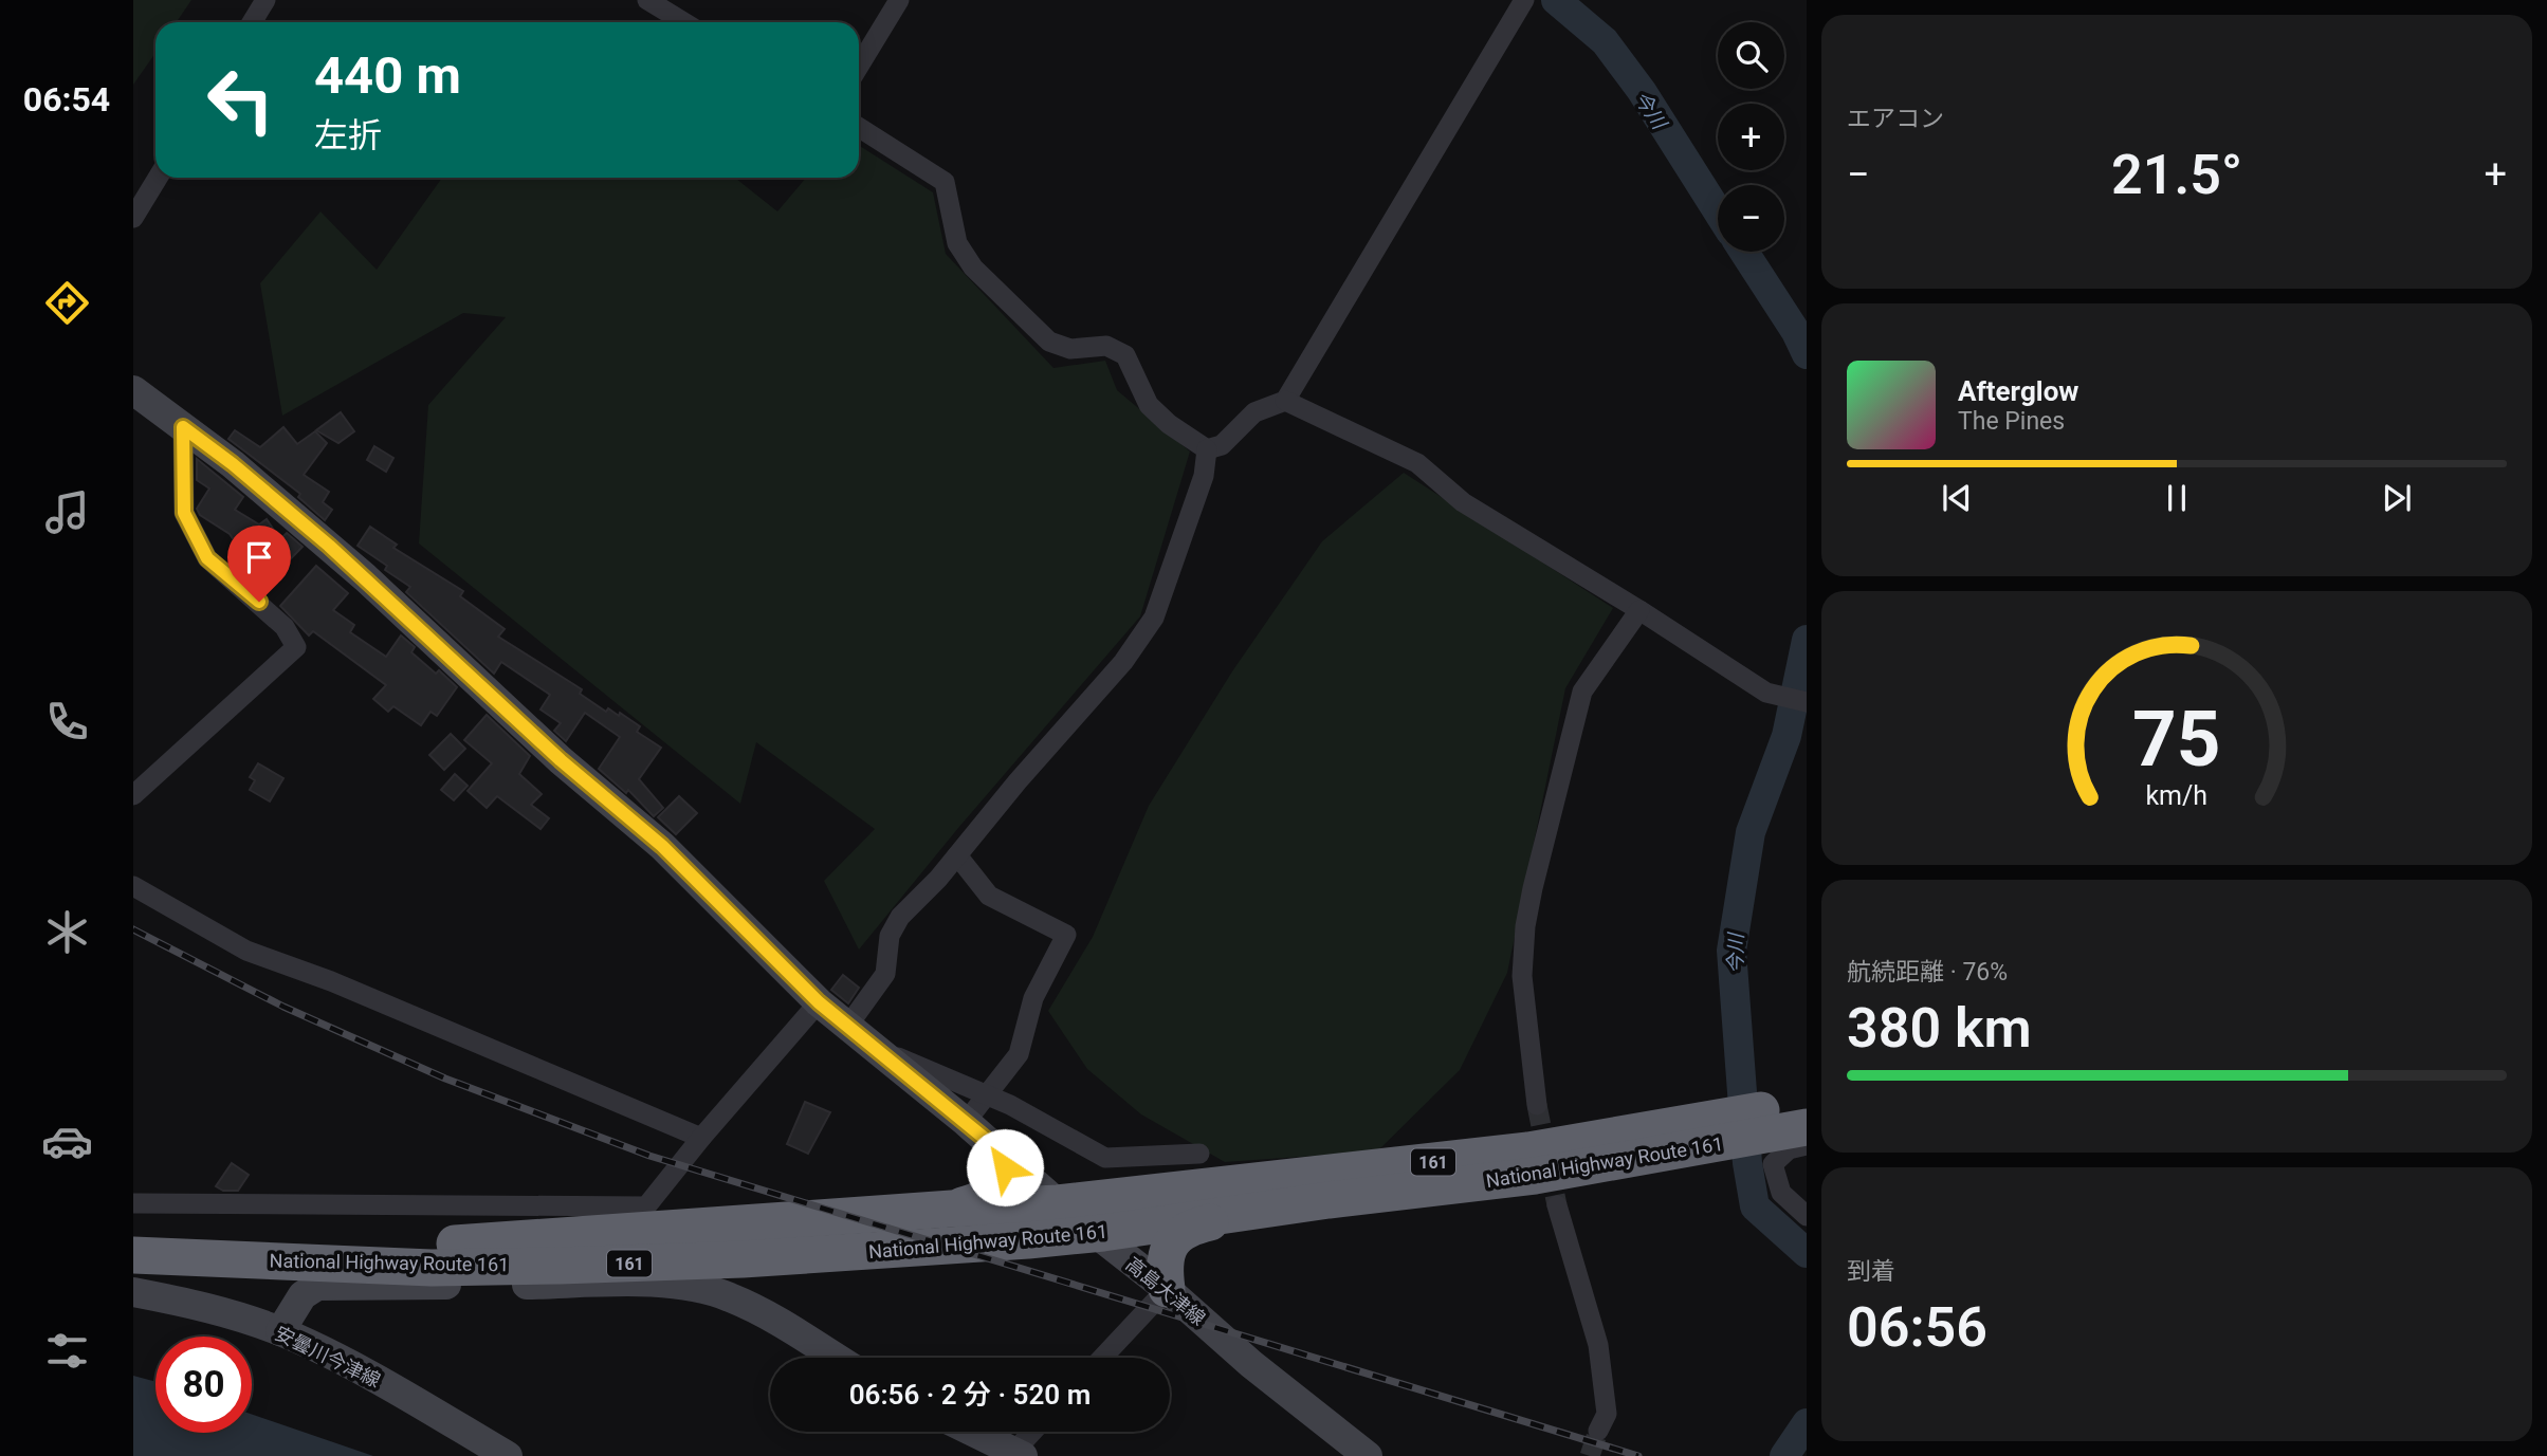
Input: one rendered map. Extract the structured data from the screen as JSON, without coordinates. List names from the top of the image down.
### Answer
{
  "streets": {
    "highway": ["161", "National Highway Route 161"],
    "main road": ["高島大津線", "安曇川今津線"]
  },
  "crossings": [
    ["National Highway Route 161", "高島大津線"]
  ],
  "water": ["今川"],
  "page": {
    "tabs": "06:54",
    "tile": [
      "エアコン",
      ["航続距離 · 76%", "380 km"],
      ["到着", "06:56"]
    ],
    "map_buttons": ["+", "−"],
    "turn": ["440 m", "左折"],
    "heat": ["−", "21.5°", "+"],
    "song": ["Afterglow", "The Pines"],
    "limit": "80",
    "trip": "06:56 · 2 分 · 520 m",
    "gauge": ["75", "km/h"]
  }
}
